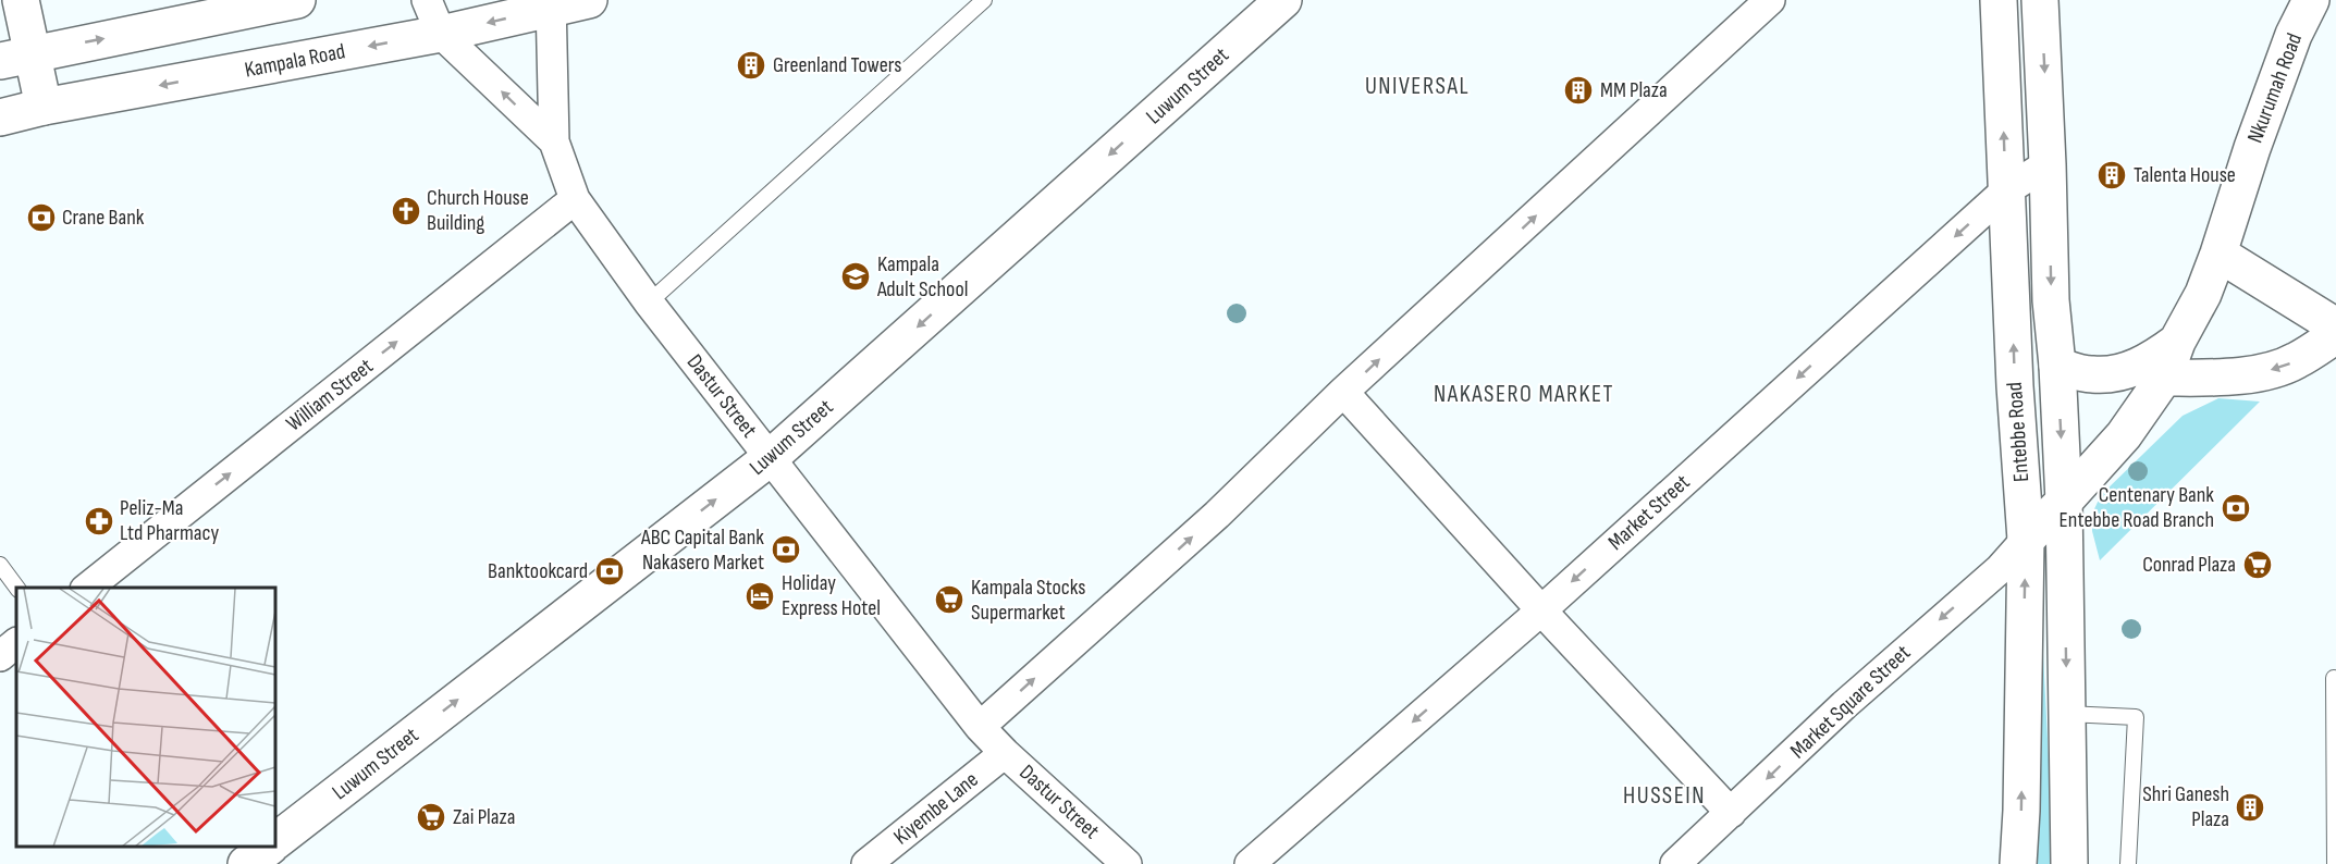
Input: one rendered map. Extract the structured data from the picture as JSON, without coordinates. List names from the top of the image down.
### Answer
{
  "streets": {
    "main road": [
      "Kampala Road",
      "Luwum Street",
      "Nkurumah Road",
      "Entebbe Road"
    ],
    "street": [
      "William Street",
      "Dastur Street",
      "Market Street",
      "Market Square Street",
      "Kiyembe Lane"
    ]
  },
  "crossings": [
    ["Kampala Road", "Dastur Street"],
    ["Luwum Street", "Dastur Street"],
    ["Nkurumah Road", "Entebbe Road"],
    ["Nkurumah Road", "Market Square Street"],
    ["William Street", "Dastur Street"],
    ["Dastur Street", "Kiyembe Lane"],
    ["Entebbe Road", "Market Street"],
    ["Entebbe Road", "Market Square Street"]
  ],
  "one_way": ["William Street", "Market Street", "Market Square Street"],
  "districts": ["UNIVERSAL", "NAKASERO MARKET", "HUSSEIN"],
  "places": {
    "building": [
      "Greenland Towers",
      "MM Plaza",
      "Talenta House",
      "Shri Ganesh Plaza"
    ],
    "church": ["Church House Building"],
    "bank": [
      "Crane Bank",
      "Centenary Bank Entebbe Road Branch",
      "ABC Capital Bank Nakasero Market",
      "Banktookcard"
    ],
    "school or university": ["Kampala Adult School"],
    "pharmacy": ["Peliz-Ma Ltd Pharmacy"],
    "supermarket": ["Conrad Plaza", "Kampala Stocks Supermarket", "Zai Plaza"],
    "hotel": ["Holiday Express Hotel"]
  }
}
